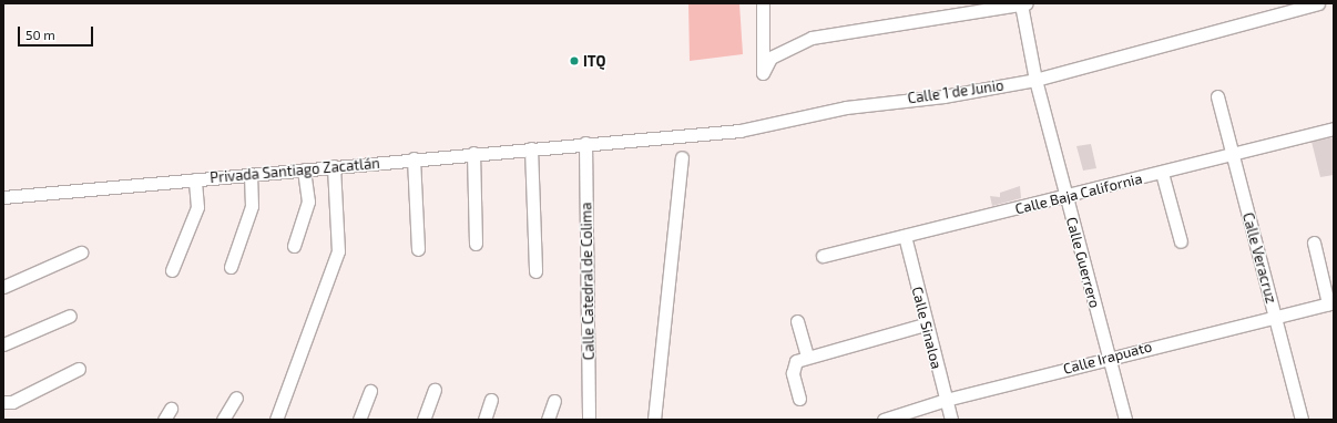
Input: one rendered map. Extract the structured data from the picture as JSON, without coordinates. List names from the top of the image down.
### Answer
{
  "streets": {
    "street": [
      "Calle 1 de Junio",
      "Privada Santiago Zacatlán",
      "Calle Baja California",
      "Calle Veracruz",
      "Calle Guerrero",
      "Calle Catedral de Colima",
      "Calle Sinaloa",
      "Calle Irapuato"
    ]
  },
  "crossings": [
    ["Calle 1 de Junio", "Privada Santiago Zacatlán"],
    ["Calle 1 de Junio", "Calle Guerrero"],
    ["Calle 1 de Junio", "Calle Catedral de Colima"],
    ["Privada Santiago Zacatlán", "Calle Catedral de Colima"],
    ["Calle Baja California", "Calle Veracruz"],
    ["Calle Baja California", "Calle Guerrero"],
    ["Calle Baja California", "Calle Sinaloa"],
    ["Calle Veracruz", "Calle Irapuato"],
    ["Calle Guerrero", "Calle Irapuato"],
    ["Calle Sinaloa", "Calle Irapuato"]
  ],
  "places": ["ITQ"],
  "scale_bar": "50 m"
}
